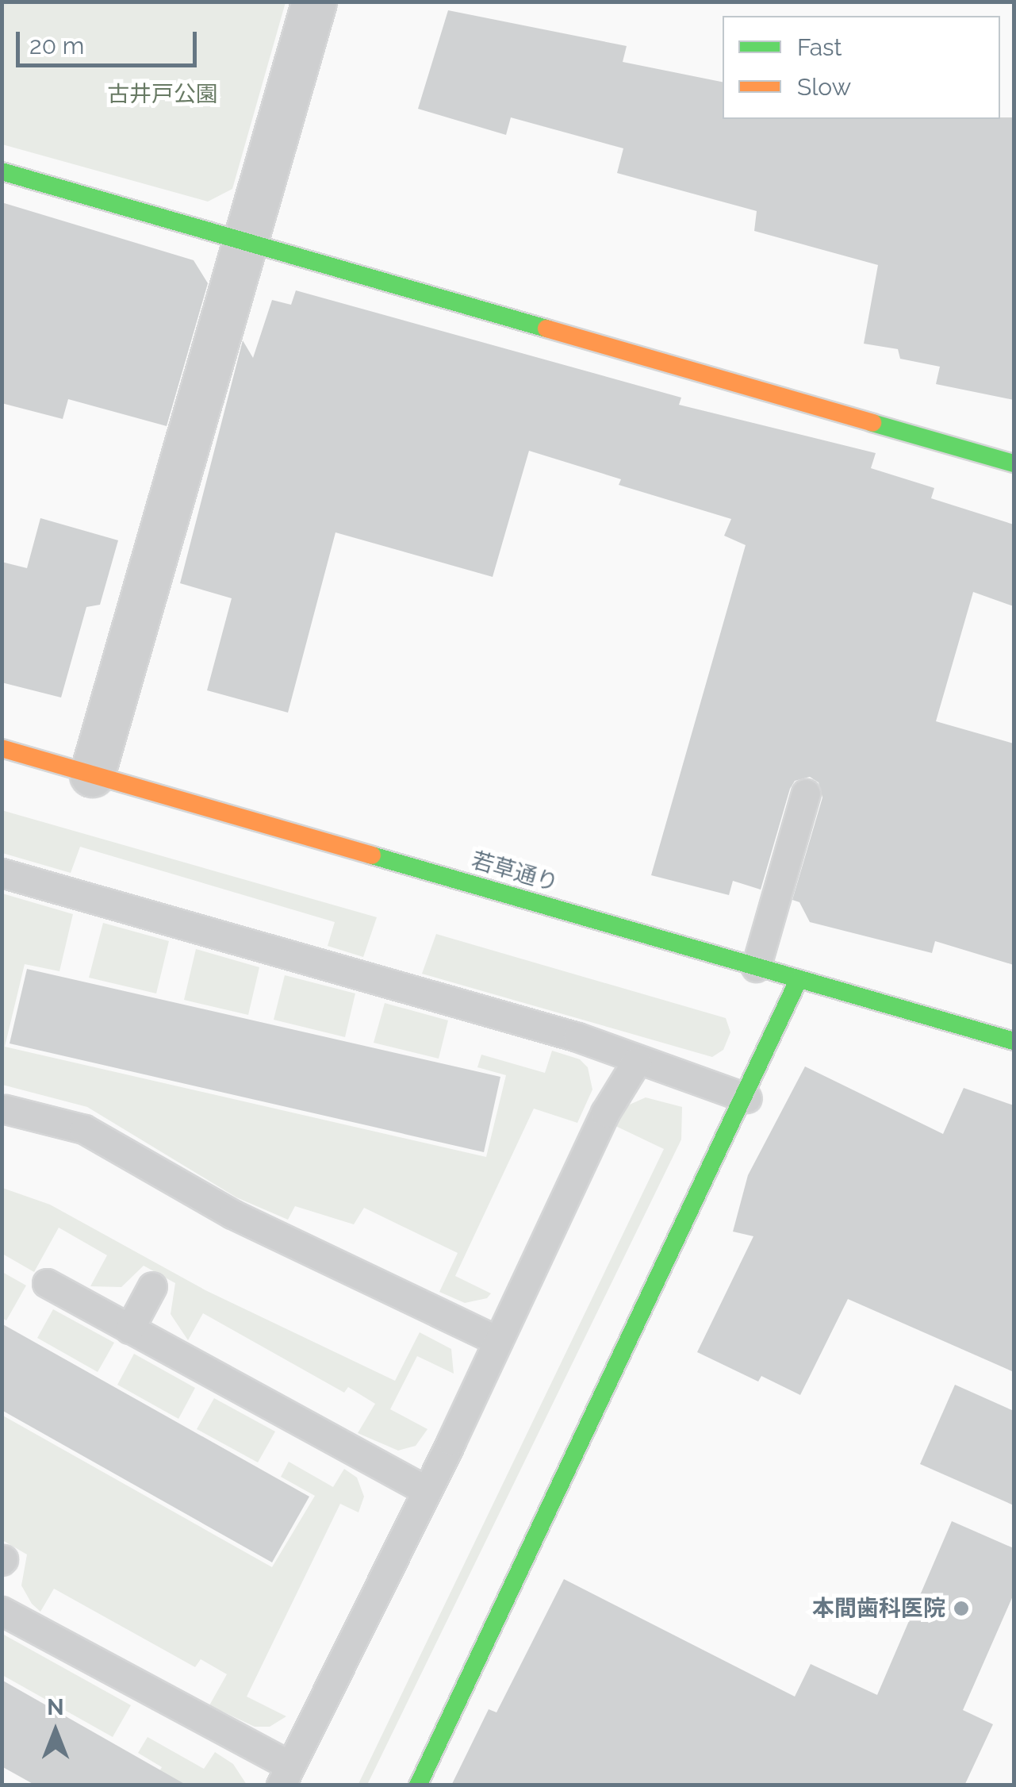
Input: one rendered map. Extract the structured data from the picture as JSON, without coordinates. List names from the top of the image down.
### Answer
{
  "streets": {
    "street": ["若草通り"]
  },
  "parks": ["古井戸公園"],
  "places": ["本間歯科医院"],
  "legend": ["Fast", "Slow"],
  "scale_bar": "20 m",
  "north": "top"
}
